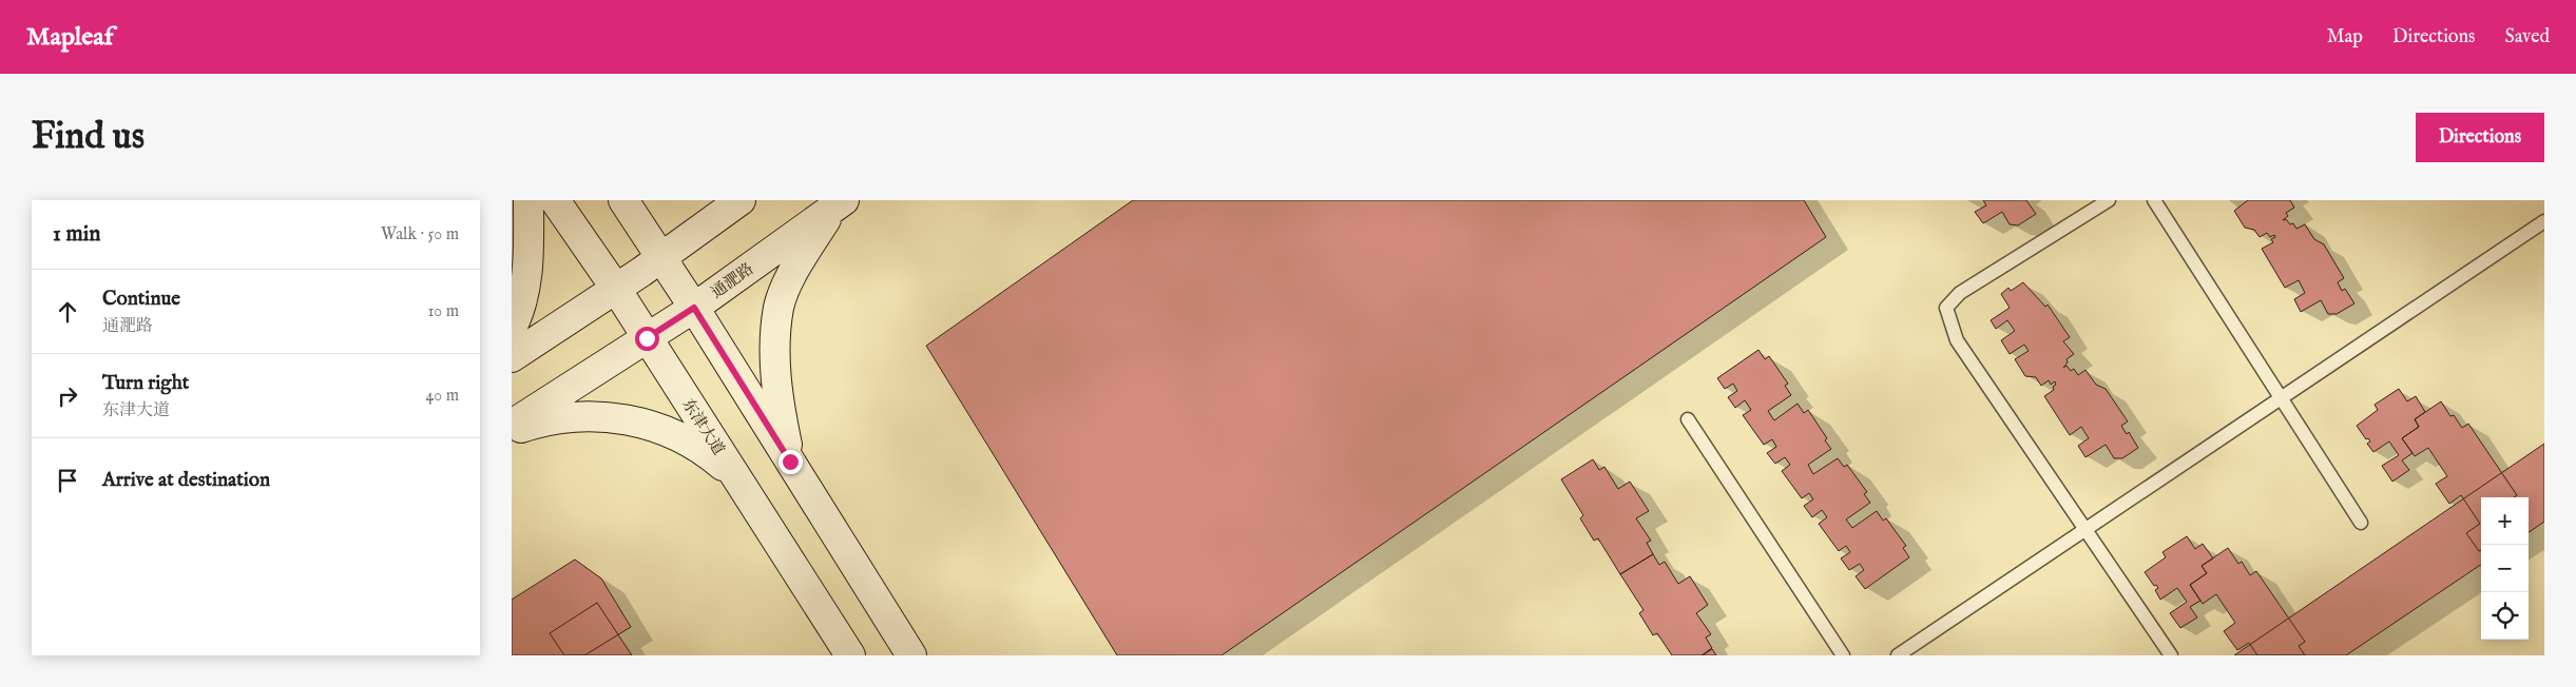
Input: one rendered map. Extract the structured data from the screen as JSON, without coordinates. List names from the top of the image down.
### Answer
{
  "streets": {
    "main road": ["通淝路", "东津大道"]
  },
  "crossings": [
    ["通淝路", "东津大道"]
  ],
  "page": {
    "header": "Mapleaf",
    "nav": ["Map", "Directions", "Saved"],
    "buttons": "Directions",
    "title": "Find us",
    "heading": ["1 min", "Walk · 50 m"],
    "list": [
      ["Continue", "通淝路", "10 m"],
      ["Turn right", "东津大道", "40 m"],
      "Arrive at destination"
    ],
    "map_buttons": ["+", "−"]
  }
}
